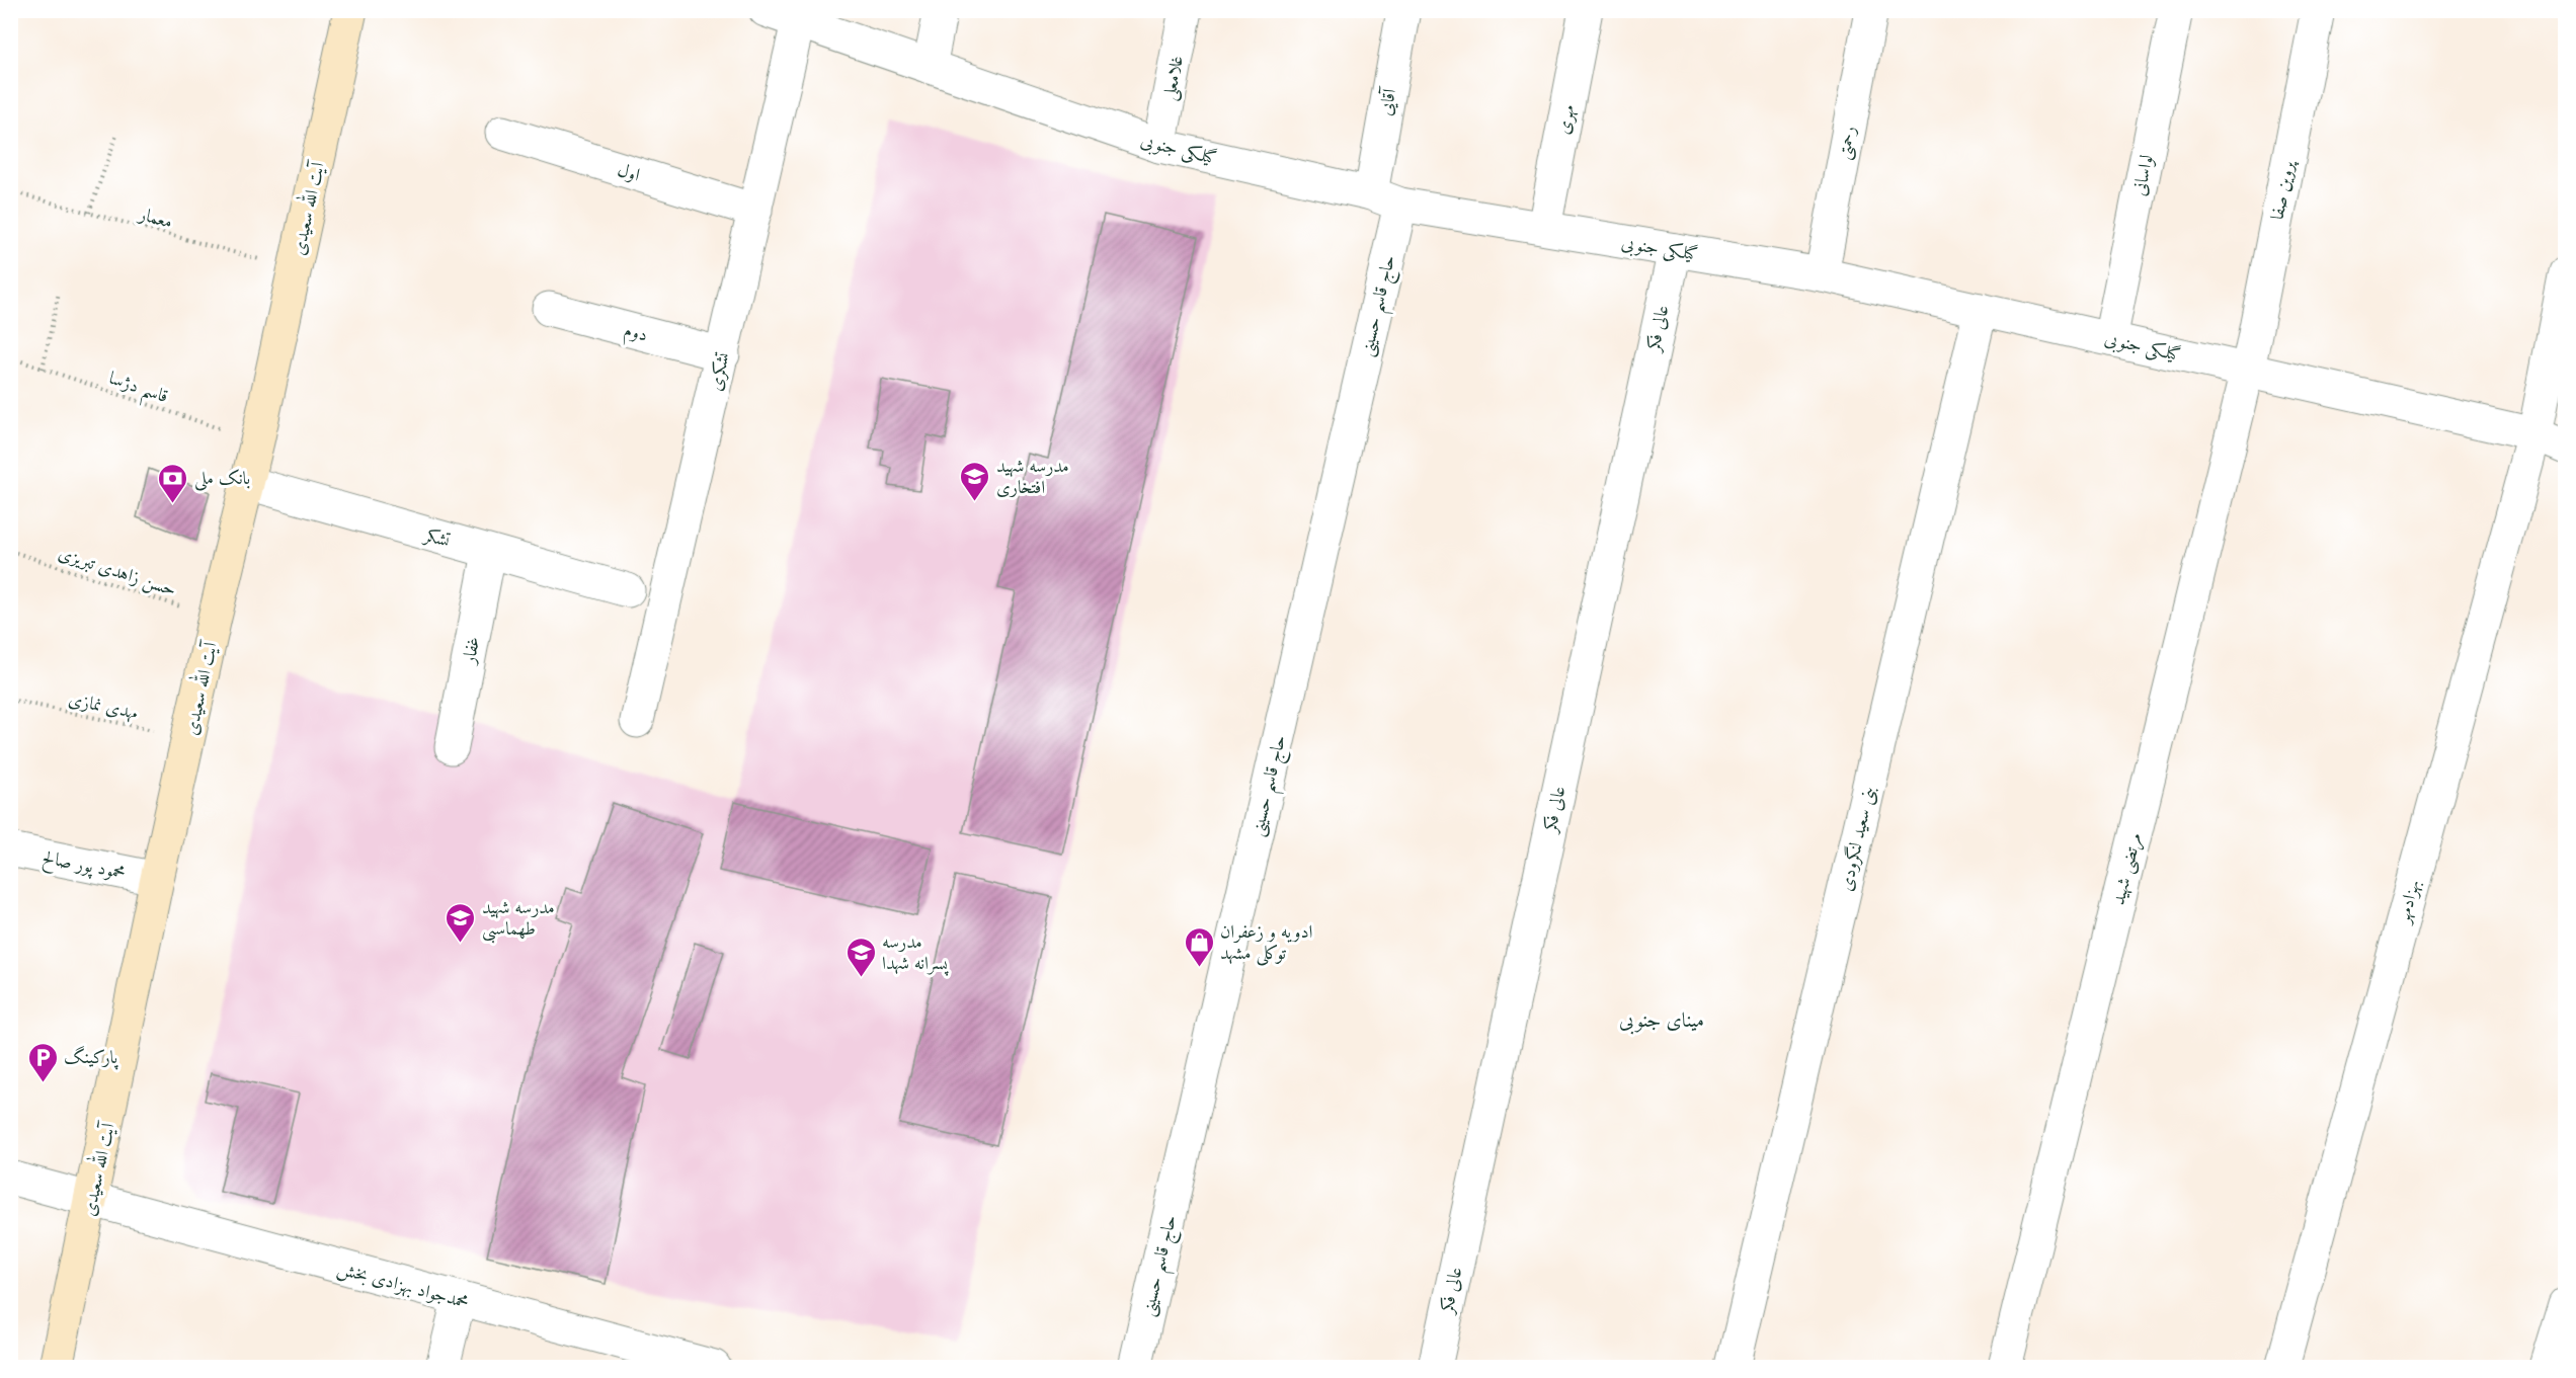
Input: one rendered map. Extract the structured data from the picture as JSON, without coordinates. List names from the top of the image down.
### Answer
{
  "streets": {
    "main road": ["آیت الله سعیدی"],
    "street": [
      "غلامعلی",
      "آقایی",
      "مهری",
      "رحمتی",
      "گیلکی جنوبی",
      "اول",
      "لواسانی",
      "پروین صفا",
      "حاج قاسم حسینی",
      "عالی فکر",
      "دوم",
      "تشکری",
      "تشکر",
      "غفار",
      "بنی سعید لنگرودی",
      "محمود پور صالح",
      "مرتضی شهید",
      "بهزادمهر",
      "محمدجواد بهزادی بخش"
    ],
    "path": [
      "معمار",
      "قاسم دژسا",
      "حسن زاهدی تبریزی",
      "مهدی نمازی"
    ]
  },
  "crossings": [
    ["غلامعلی", "گیلکی جنوبی"],
    ["آقایی", "گیلکی جنوبی"],
    ["آقایی", "حاج قاسم حسینی"],
    ["مهری", "گیلکی جنوبی"],
    ["رحمتی", "گیلکی جنوبی"],
    ["گیلکی جنوبی", "لواسانی"],
    ["گیلکی جنوبی", "پروین صفا"],
    ["گیلکی جنوبی", "حاج قاسم حسینی"],
    ["گیلکی جنوبی", "عالی فکر"],
    ["گیلکی جنوبی", "تشکری"],
    ["گیلکی جنوبی", "بنی سعید لنگرودی"],
    ["گیلکی جنوبی", "مرتضی شهید"],
    ["گیلکی جنوبی", "بهزادمهر"],
    ["اول", "تشکری"],
    ["پروین صفا", "مرتضی شهید"],
    ["آیت الله سعیدی", "معمار"],
    ["آیت الله سعیدی", "قاسم دژسا"],
    ["آیت الله سعیدی", "تشکر"],
    ["آیت الله سعیدی", "حسن زاهدی تبریزی"],
    ["آیت الله سعیدی", "مهدی نمازی"],
    ["آیت الله سعیدی", "محمود پور صالح"],
    ["آیت الله سعیدی", "محمدجواد بهزادی بخش"],
    ["دوم", "تشکری"],
    ["تشکر", "غفار"]
  ],
  "districts": ["مینای جنوبی"],
  "places": {
    "school or university": ["مدرسه شهید افتخاری", "مدرسه شهید طهماسبی", "مدرسه پسرانه شهدا"],
    "bank": ["بانک ملی"],
    "shop": ["ادویه و زعفران توکلی مشهد"],
    "parking": ["پارکینگ"]
  }
}
